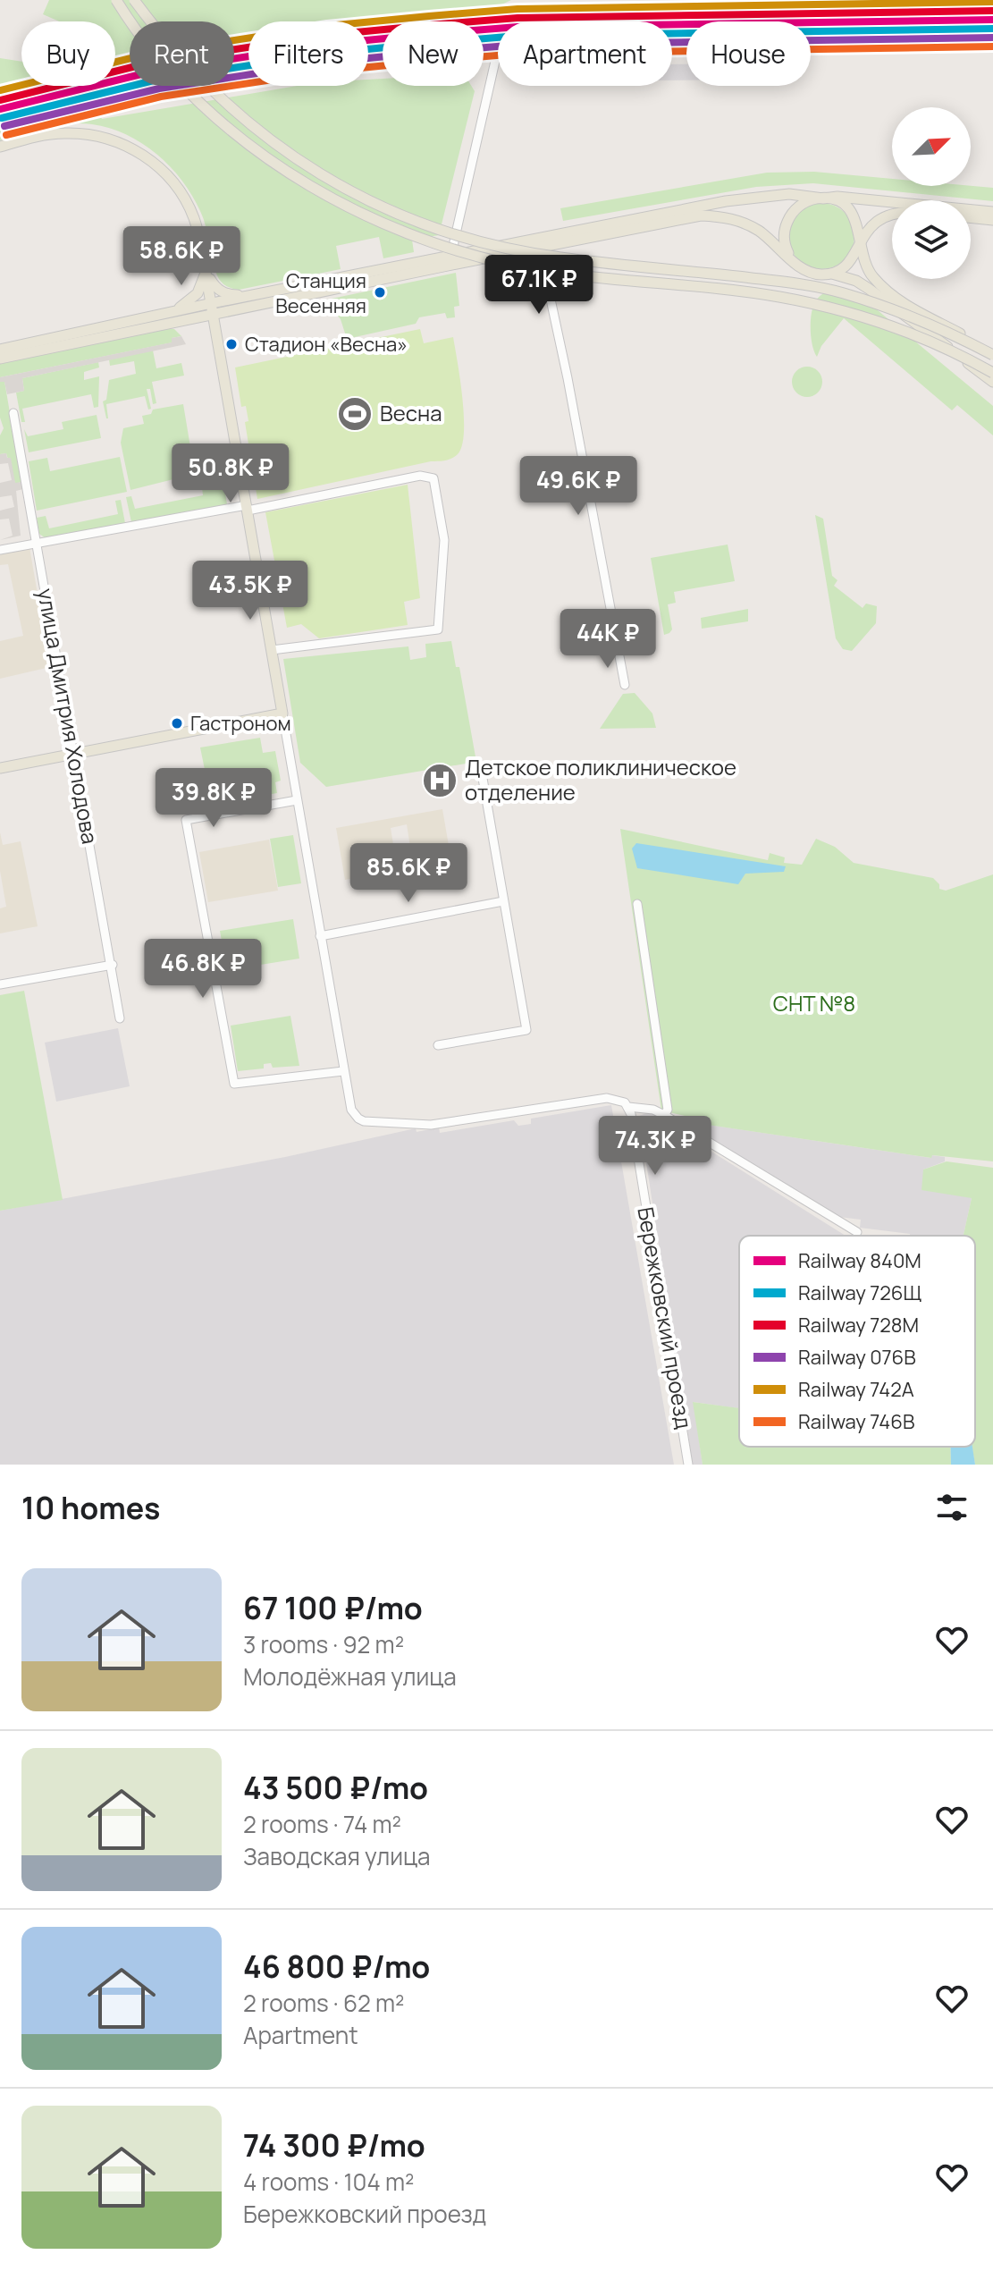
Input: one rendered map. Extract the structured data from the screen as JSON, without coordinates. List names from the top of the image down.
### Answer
{
  "streets": {
    "street": ["улица Дмитрия Холодова", "Бережковский проезд"]
  },
  "parks": ["СНТ №8"],
  "places": {
    "other": ["Станция Весенняя", "Стадион «Весна»", "Гастроном"],
    "sports": ["Весна"],
    "hospital": ["Детское поликлиническое отделение"]
  },
  "lines": [
    "rail line 742А",
    "rail line 728М",
    "rail line 840М",
    "rail line 726Щ",
    "rail line 076В",
    "rail line 746В"
  ],
  "legend": [
    "Railway 840М",
    "Railway 726Щ",
    "Railway 728М",
    "Railway 076В",
    "Railway 742А",
    "Railway 746В"
  ],
  "north": "top right",
  "page": {
    "chip": [
      "Buy",
      "Rent",
      "Filters",
      "New",
      "Apartment",
      "House"
    ],
    "price": [
      "58.6K ₽",
      "67.1K ₽",
      "50.8K ₽",
      "49.6K ₽",
      "43.5K ₽",
      "44K ₽",
      "39.8K ₽",
      "85.6K ₽",
      "46.8K ₽",
      "74.3K ₽"
    ],
    "heading": "10 homes",
    "list": [
      {
        "name": "67 100 ₽/mo",
        "note": "3 rooms · 92 m² · Молодёжная улица"
      },
      {
        "name": "43 500 ₽/mo",
        "note": "2 rooms · 74 m² · Заводская улица"
      },
      {
        "name": "46 800 ₽/mo",
        "note": "2 rooms · 62 m² · Apartment"
      },
      {
        "name": "74 300 ₽/mo",
        "note": "4 rooms · 104 m² · Бережковский проезд"
      }
    ]
  }
}
